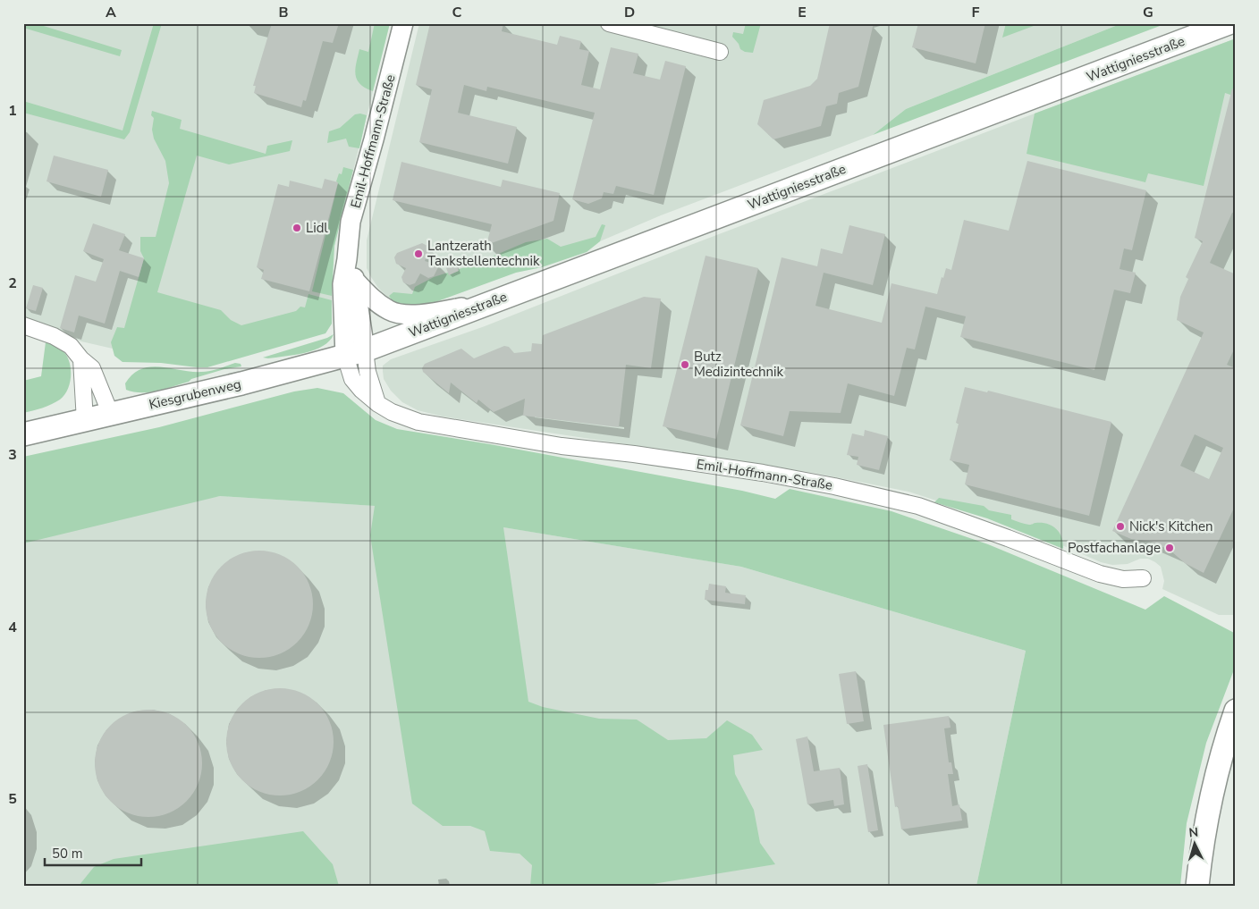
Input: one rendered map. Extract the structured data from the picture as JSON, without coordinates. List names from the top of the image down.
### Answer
{
  "streets": {
    "main road": ["Wattigniesstraße", "Kiesgrubenweg"],
    "street": ["Emil-Hoffmann-Straße"]
  },
  "crossings": [
    ["Wattigniesstraße", "Emil-Hoffmann-Straße"],
    ["Wattigniesstraße", "Kiesgrubenweg"],
    ["Emil-Hoffmann-Straße", "Kiesgrubenweg"]
  ],
  "places": [
    "Lidl",
    "Lantzerath Tankstellentechnik",
    "Butz Medizintechnik",
    "Nick's Kitchen",
    "Postfachanlage"
  ],
  "scale_bar": "50 m",
  "north": "top",
  "grid": {
    "columns": [
      "A",
      "B",
      "C",
      "D",
      "E",
      "F",
      "G"
    ],
    "rows": [
      "1",
      "2",
      "3",
      "4",
      "5"
    ]
  }
}
